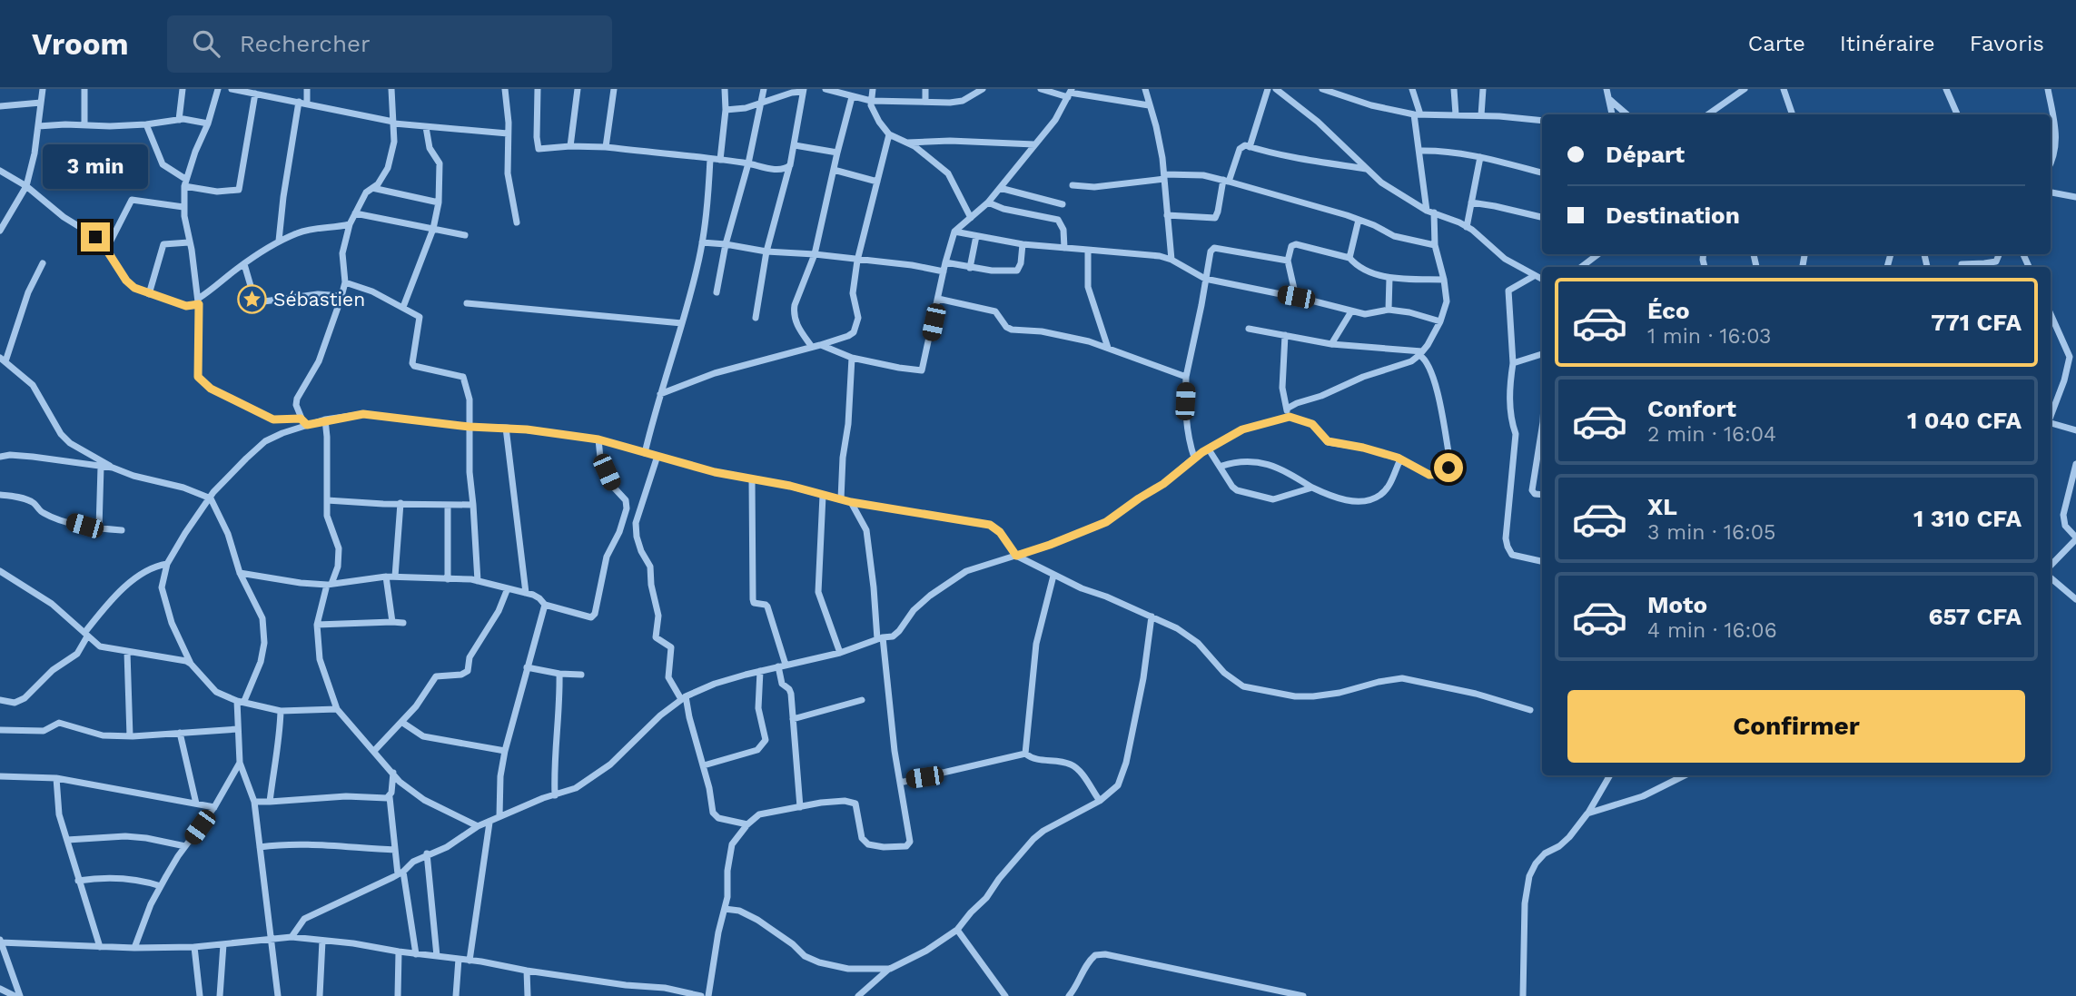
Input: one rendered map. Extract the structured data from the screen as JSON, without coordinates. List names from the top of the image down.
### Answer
{
  "places": {
    "place": ["Sébastien"]
  },
  "page": {
    "header": "Vroom",
    "search": "Rechercher",
    "nav": ["Carte", "Itinéraire", "Favoris"],
    "banner": ["Départ", "Destination"],
    "bubble": "3 min",
    "list": [
      {
        "name": "Éco",
        "note": "1 min · 16:03",
        "value": "771 CFA"
      },
      {
        "name": "Confort",
        "note": "2 min · 16:04",
        "value": "1 040 CFA"
      },
      {
        "name": "XL",
        "note": "3 min · 16:05",
        "value": "1 310 CFA"
      },
      {
        "name": "Moto",
        "note": "4 min · 16:06",
        "value": "657 CFA"
      }
    ],
    "buttons": "Confirmer"
  }
}
